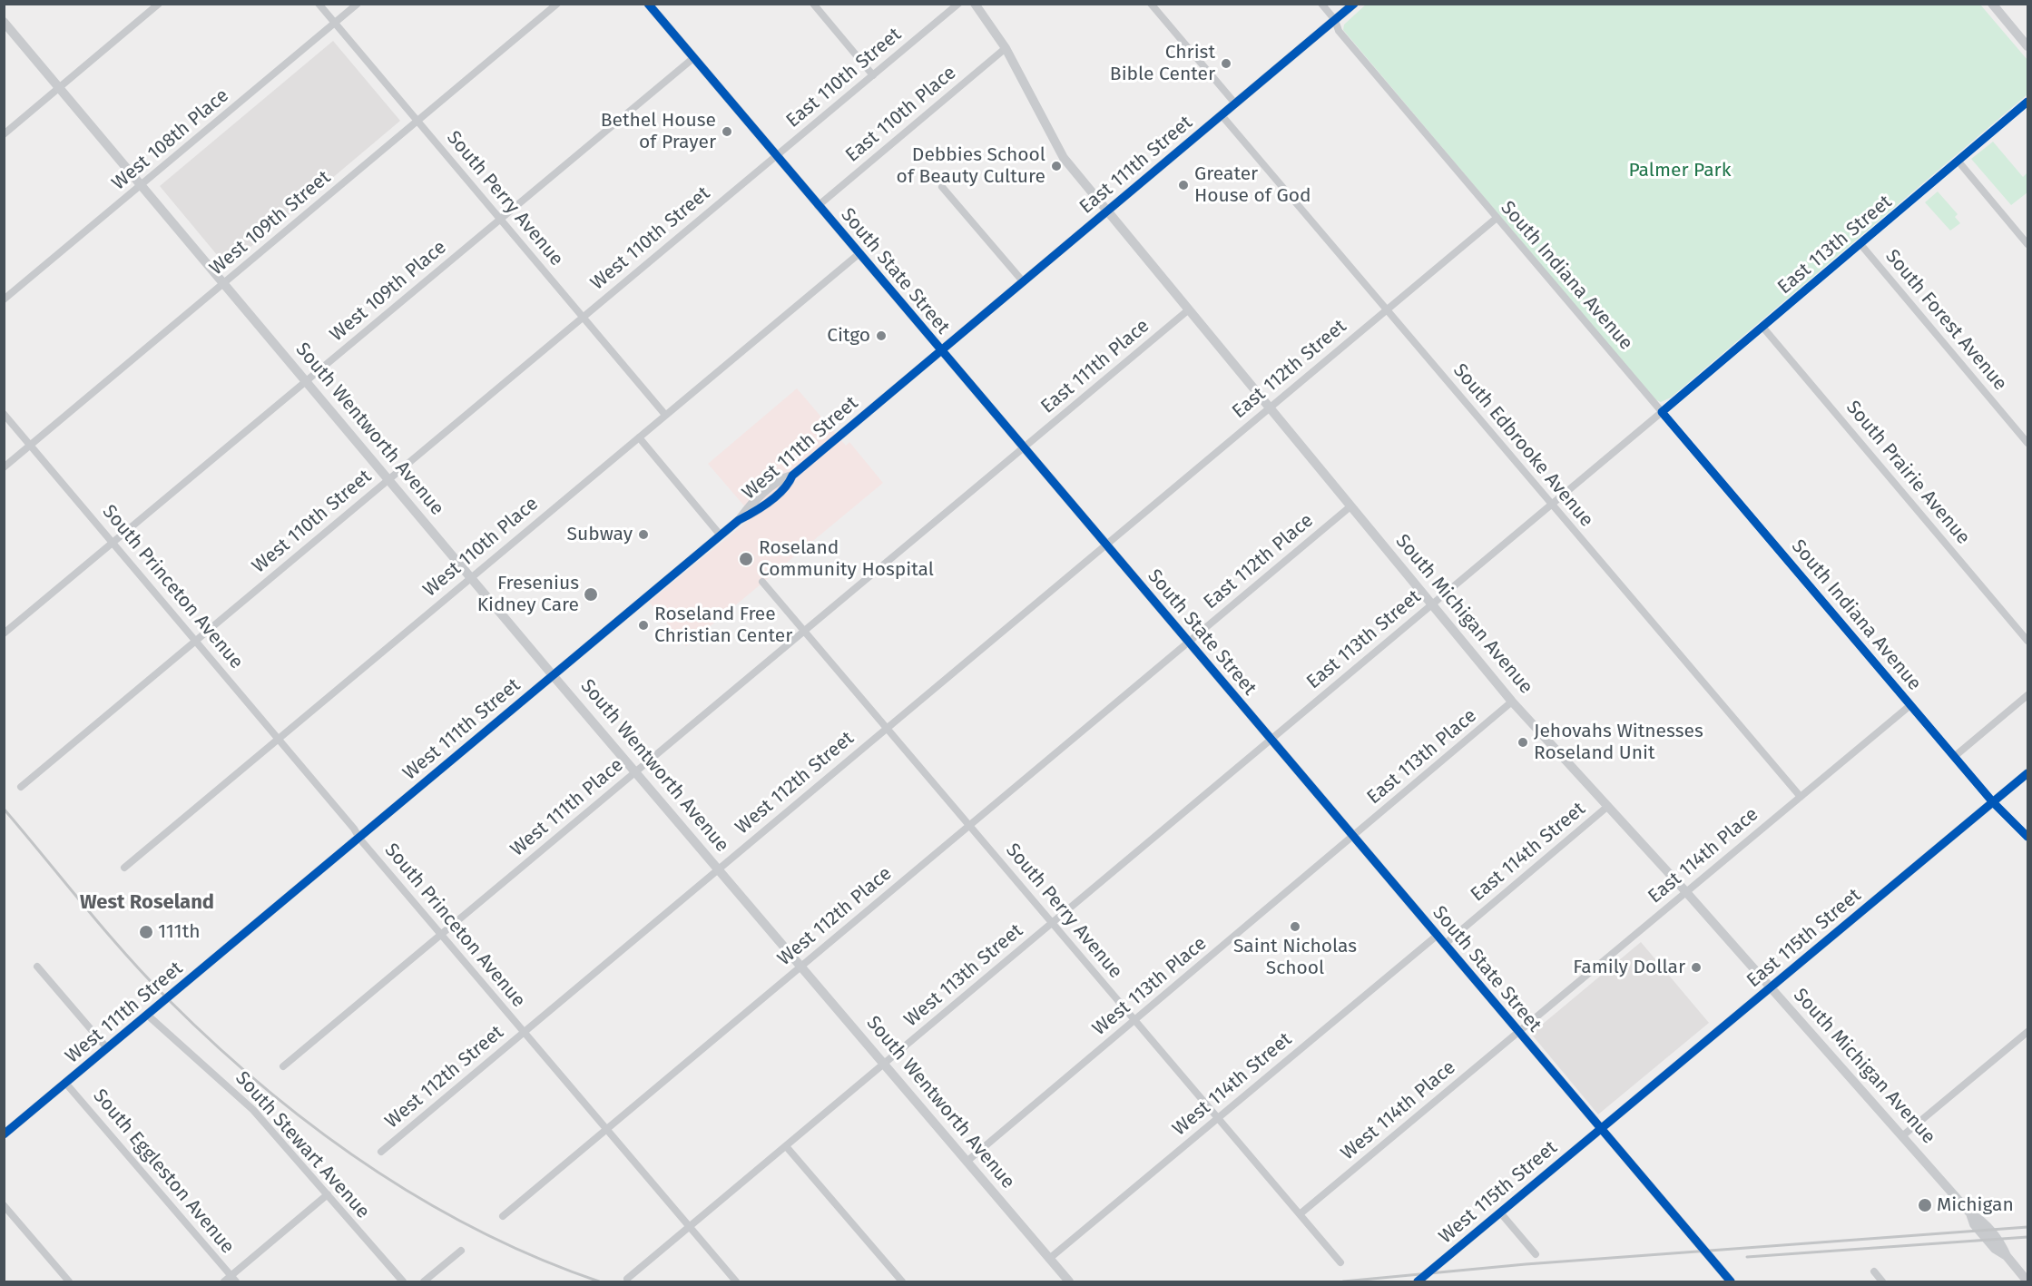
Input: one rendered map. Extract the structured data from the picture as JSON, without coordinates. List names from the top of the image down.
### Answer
{
  "streets": {
    "street": [
      "East 110th Street",
      "East 110th Place",
      "West 108th Place",
      "East 111th Street",
      "South Perry Avenue",
      "West 109th Street",
      "West 110th Street",
      "East 113th Street",
      "South State Street",
      "South Indiana Avenue",
      "West 109th Place",
      "South Forest Avenue",
      "East 111th Place",
      "East 112th Street",
      "South Wentworth Avenue",
      "South Edbrooke Avenue",
      "West 111th Street",
      "South Prairie Avenue",
      "West 110th Place",
      "East 112th Place",
      "South Princeton Avenue",
      "South Michigan Avenue",
      "East 113th Place",
      "West 112th Street",
      "West 111th Place",
      "East 114th Street",
      "East 114th Place",
      "West 112th Place",
      "East 115th Street",
      "West 113th Street",
      "West 113th Place",
      "West 114th Street",
      "West 114th Place",
      "South Stewart Avenue",
      "South Eggleston Avenue",
      "West 115th Street"
    ]
  },
  "crossings": [
    ["East 110th Street", "West 110th Street"],
    ["East 110th Street", "South State Street"],
    ["East 110th Place", "South State Street"],
    ["East 110th Place", "South Michigan Avenue"],
    ["West 108th Place", "South Perry Avenue"],
    ["West 108th Place", "South Wentworth Avenue"],
    ["East 111th Street", "South State Street"],
    ["East 111th Street", "South Indiana Avenue"],
    ["East 111th Street", "South Edbrooke Avenue"],
    ["East 111th Street", "West 111th Street"],
    ["East 111th Street", "South Michigan Avenue"],
    ["South Perry Avenue", "West 109th Street"],
    ["South Perry Avenue", "West 110th Street"],
    ["South Perry Avenue", "West 109th Place"],
    ["South Perry Avenue", "West 110th Place"],
    ["South Perry Avenue", "West 112th Street"],
    ["South Perry Avenue", "West 111th Place"],
    ["South Perry Avenue", "West 112th Place"],
    ["South Perry Avenue", "West 113th Street"],
    ["South Perry Avenue", "West 113th Place"],
    ["South Perry Avenue", "West 114th Street"],
    ["South Perry Avenue", "West 114th Place"],
    ["West 109th Street", "South Wentworth Avenue"],
    ["West 109th Street", "South Princeton Avenue"],
    ["West 110th Street", "South State Street"],
    ["West 110th Street", "South Wentworth Avenue"],
    ["West 110th Street", "South Princeton Avenue"],
    ["East 113th Street", "South State Street"],
    ["East 113th Street", "South Indiana Avenue"],
    ["East 113th Street", "South Forest Avenue"],
    ["East 113th Street", "South Edbrooke Avenue"],
    ["East 113th Street", "South Prairie Avenue"],
    ["East 113th Street", "South Michigan Avenue"],
    ["East 113th Street", "West 113th Street"],
    ["South State Street", "West 109th Place"],
    ["South State Street", "East 111th Place"],
    ["South State Street", "East 112th Street"],
    ["South State Street", "West 111th Street"],
    ["South State Street", "West 110th Place"],
    ["South State Street", "East 112th Place"],
    ["South State Street", "East 113th Place"],
    ["South State Street", "West 112th Street"],
    ["South State Street", "West 111th Place"],
    ["South State Street", "East 114th Street"],
    ["South State Street", "East 114th Place"],
    ["South State Street", "West 112th Place"],
    ["South State Street", "East 115th Street"],
    ["South State Street", "West 113th Street"],
    ["South State Street", "West 113th Place"],
    ["South State Street", "West 114th Street"],
    ["South State Street", "West 114th Place"],
    ["South State Street", "West 115th Street"],
    ["South Indiana Avenue", "East 112th Street"],
    ["South Indiana Avenue", "East 114th Place"],
    ["South Indiana Avenue", "East 115th Street"],
    ["West 109th Place", "South Wentworth Avenue"],
    ["West 109th Place", "South Princeton Avenue"],
    ["East 111th Place", "South Michigan Avenue"],
    ["East 111th Place", "West 111th Place"],
    ["East 112th Street", "South Edbrooke Avenue"],
    ["East 112th Street", "South Michigan Avenue"],
    ["East 112th Street", "West 112th Street"],
    ["South Wentworth Avenue", "West 111th Street"],
    ["South Wentworth Avenue", "West 110th Place"],
    ["South Wentworth Avenue", "West 112th Street"],
    ["South Wentworth Avenue", "West 111th Place"],
    ["South Wentworth Avenue", "West 112th Place"],
    ["South Wentworth Avenue", "West 113th Street"],
    ["South Wentworth Avenue", "West 113th Place"],
    ["South Wentworth Avenue", "West 114th Street"],
    ["South Edbrooke Avenue", "East 114th Place"],
    ["West 111th Street", "South Princeton Avenue"],
    ["West 111th Street", "South Stewart Avenue"],
    ["West 111th Street", "South Eggleston Avenue"],
    ["West 110th Place", "South Princeton Avenue"],
    ["East 112th Place", "South Michigan Avenue"],
    ["East 112th Place", "West 112th Place"],
    ["South Princeton Avenue", "West 112th Street"],
    ["South Princeton Avenue", "West 111th Place"],
    ["South Princeton Avenue", "West 112th Place"],
    ["South Princeton Avenue", "West 113th Street"],
    ["South Michigan Avenue", "East 113th Place"],
    ["South Michigan Avenue", "East 114th Street"],
    ["South Michigan Avenue", "East 114th Place"],
    ["South Michigan Avenue", "East 115th Street"],
    ["East 113th Place", "West 113th Place"],
    ["East 114th Place", "West 114th Place"],
    ["East 115th Street", "West 115th Street"]
  ],
  "districts": ["West Roseland"],
  "parks": ["Palmer Park"],
  "places": [
    "Christ Bible Center",
    "Bethel House of Prayer",
    "Debbies School of Beauty Culture",
    "Greater House of God",
    "Citgo",
    "Subway",
    "Roseland Community Hospital",
    "Fresenius Kidney Care",
    "Roseland Free Christian Center",
    "Jehovahs Witnesses Roseland Unit",
    "Saint Nicholas School",
    "111th",
    "Family Dollar",
    "Michigan"
  ]
}
